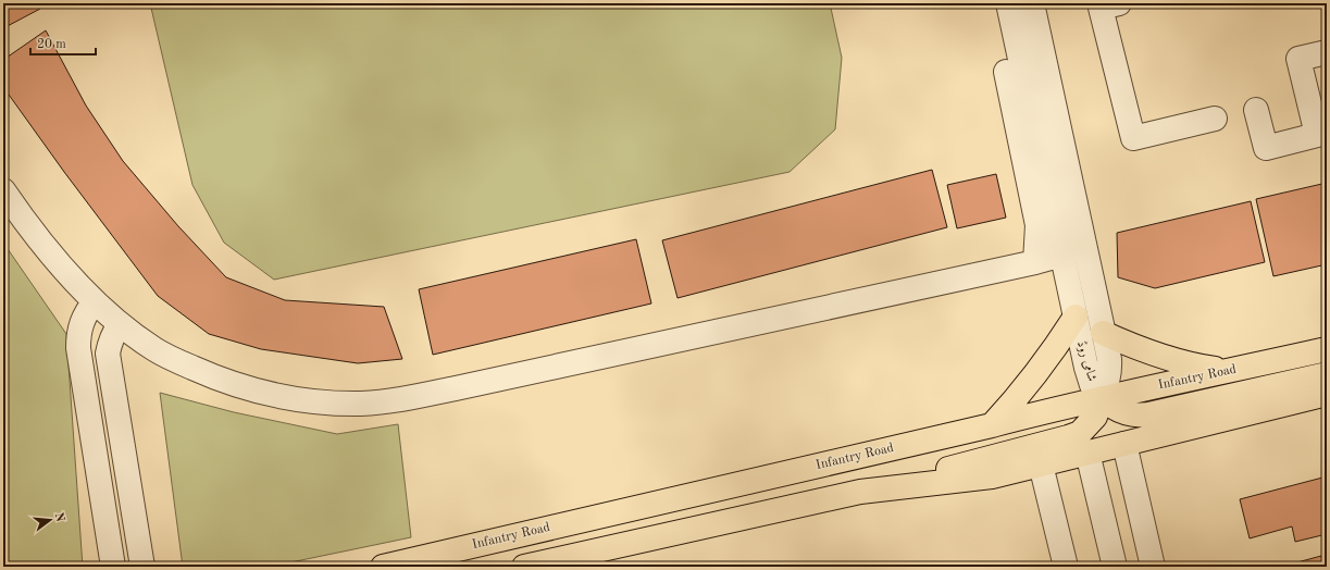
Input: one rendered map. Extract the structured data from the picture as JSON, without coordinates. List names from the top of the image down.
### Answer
{
  "streets": {
    "main road": ["Infantry Road"],
    "street": ["شامی روڈ"]
  },
  "crossings": [
    ["شامی روڈ", "Infantry Road"]
  ],
  "scale_bar": "20 m",
  "north": "right"
}
